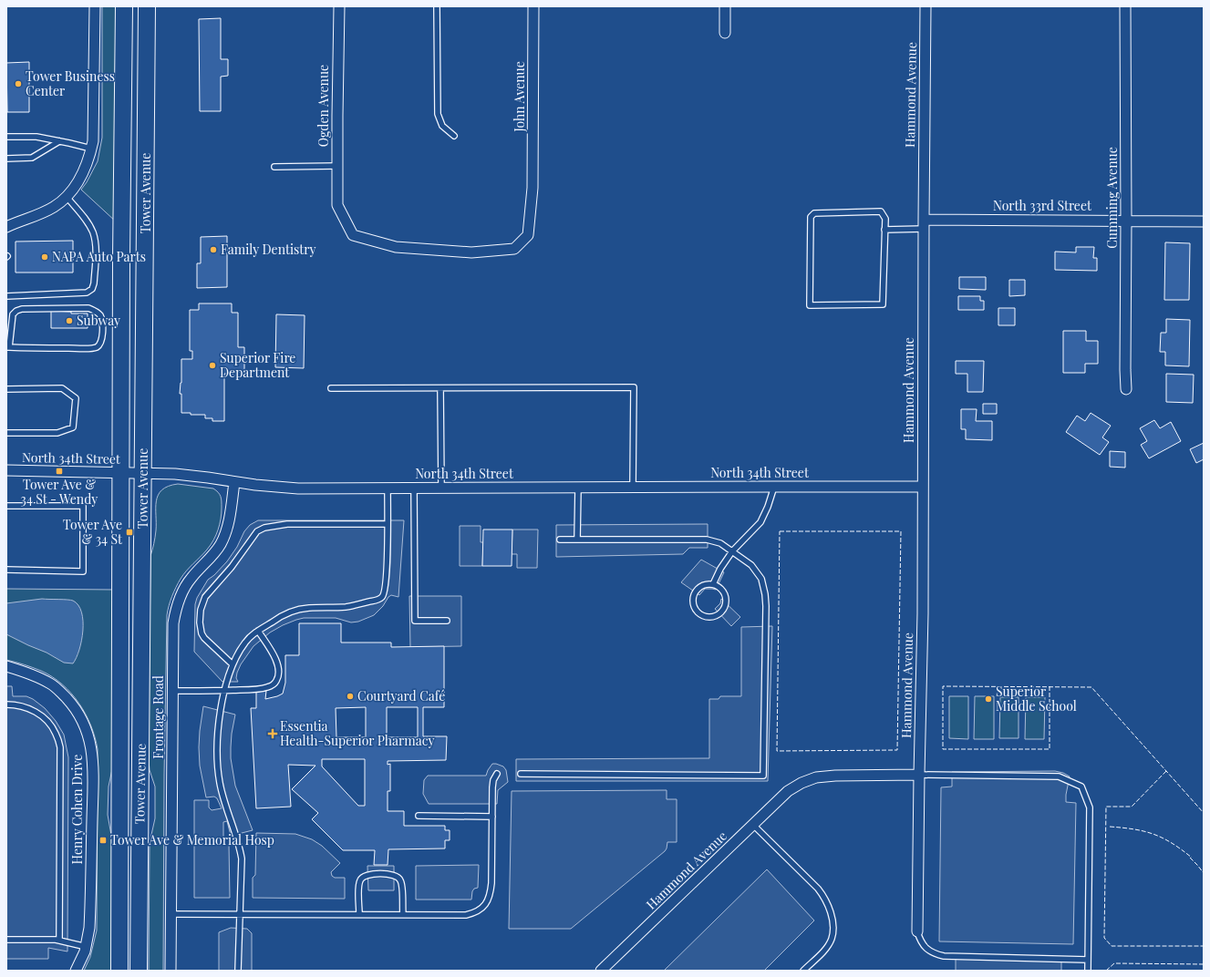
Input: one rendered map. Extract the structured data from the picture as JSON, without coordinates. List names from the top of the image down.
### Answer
{
  "streets": {
    "main road": ["Tower Avenue"],
    "street": [
      "Hammond Avenue",
      "John Avenue",
      "Ogden Avenue",
      "Cumming Avenue",
      "North 33rd Street",
      "North 34th Street",
      "Frontage Road",
      "Henry Cohen Drive"
    ]
  },
  "crossings": [
    ["Hammond Avenue", "North 33rd Street"],
    ["Hammond Avenue", "North 34th Street"],
    ["John Avenue", "Ogden Avenue"],
    ["Tower Avenue", "North 34th Street"],
    ["Cumming Avenue", "North 33rd Street"],
    ["North 34th Street", "Frontage Road"]
  ],
  "places": {
    "other": [
      "Tower Business Center",
      "Family Dentistry",
      "NAPA Auto Parts",
      "Subway",
      "Superior Fire Department",
      "Courtyard Café",
      "Superior Middle School"
    ],
    "transit": ["Tower Ave & 34 St - Wendy", "Tower Ave & 34 St", "Tower Ave & Memorial Hosp"],
    "health": ["Essentia Health-Superior Pharmacy"]
  }
}
